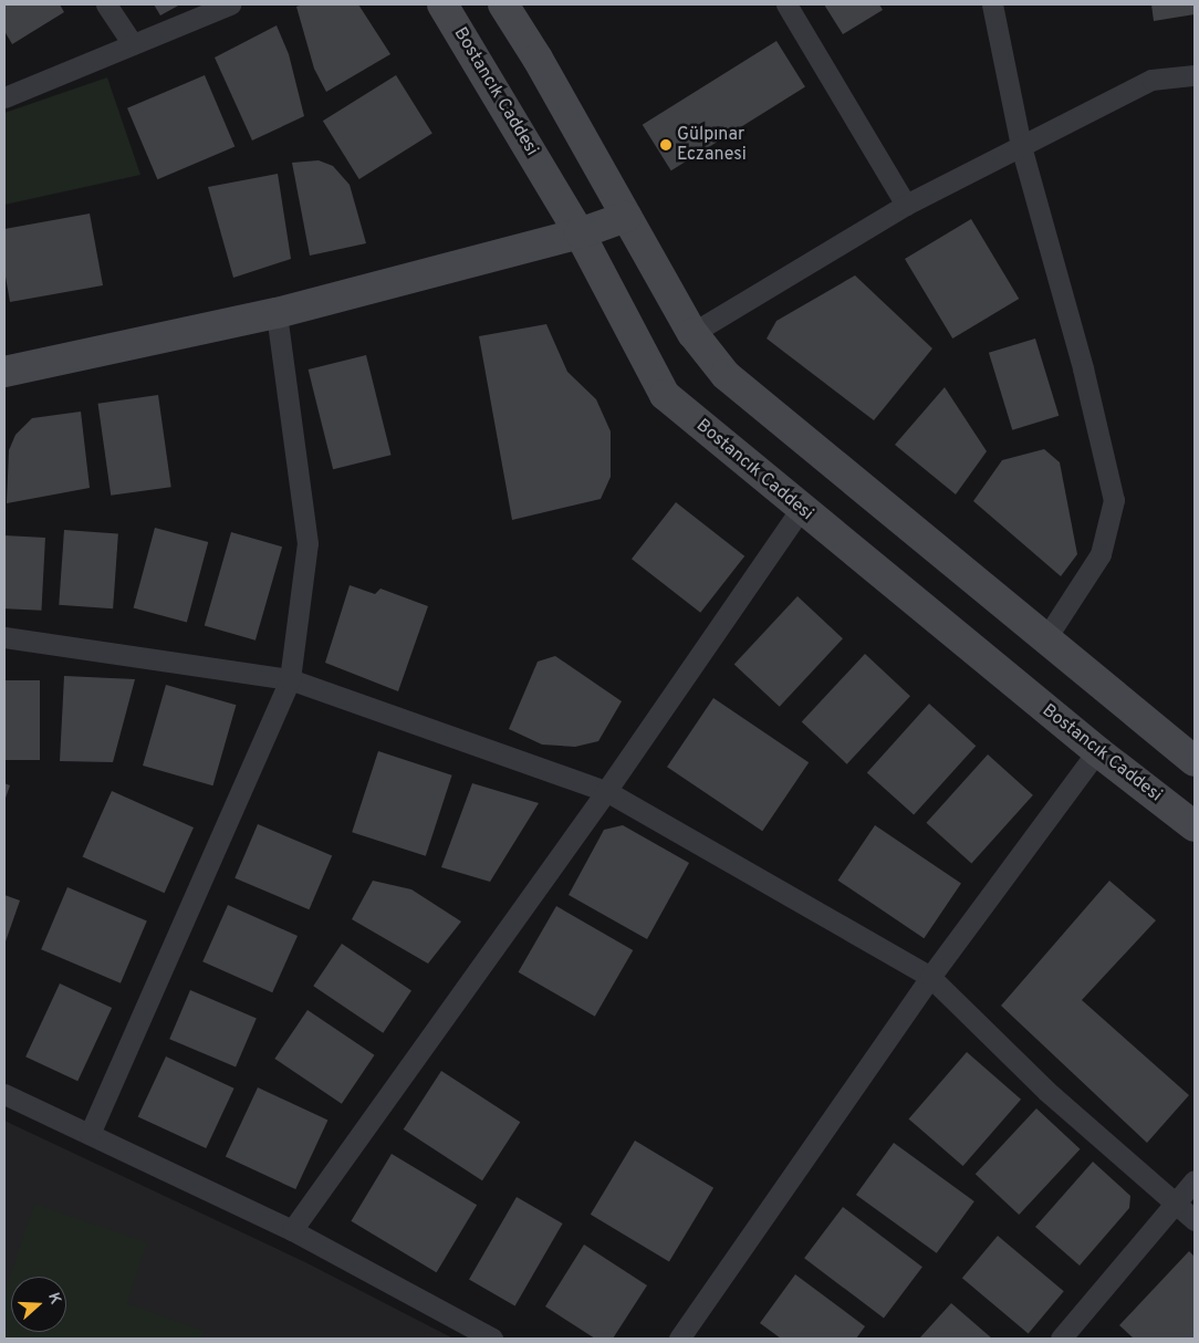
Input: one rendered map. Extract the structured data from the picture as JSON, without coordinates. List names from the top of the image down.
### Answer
{
  "streets": {
    "main road": ["Bostancık Caddesi"]
  },
  "places": ["Gülpınar Eczanesi"],
  "north": "right"
}
